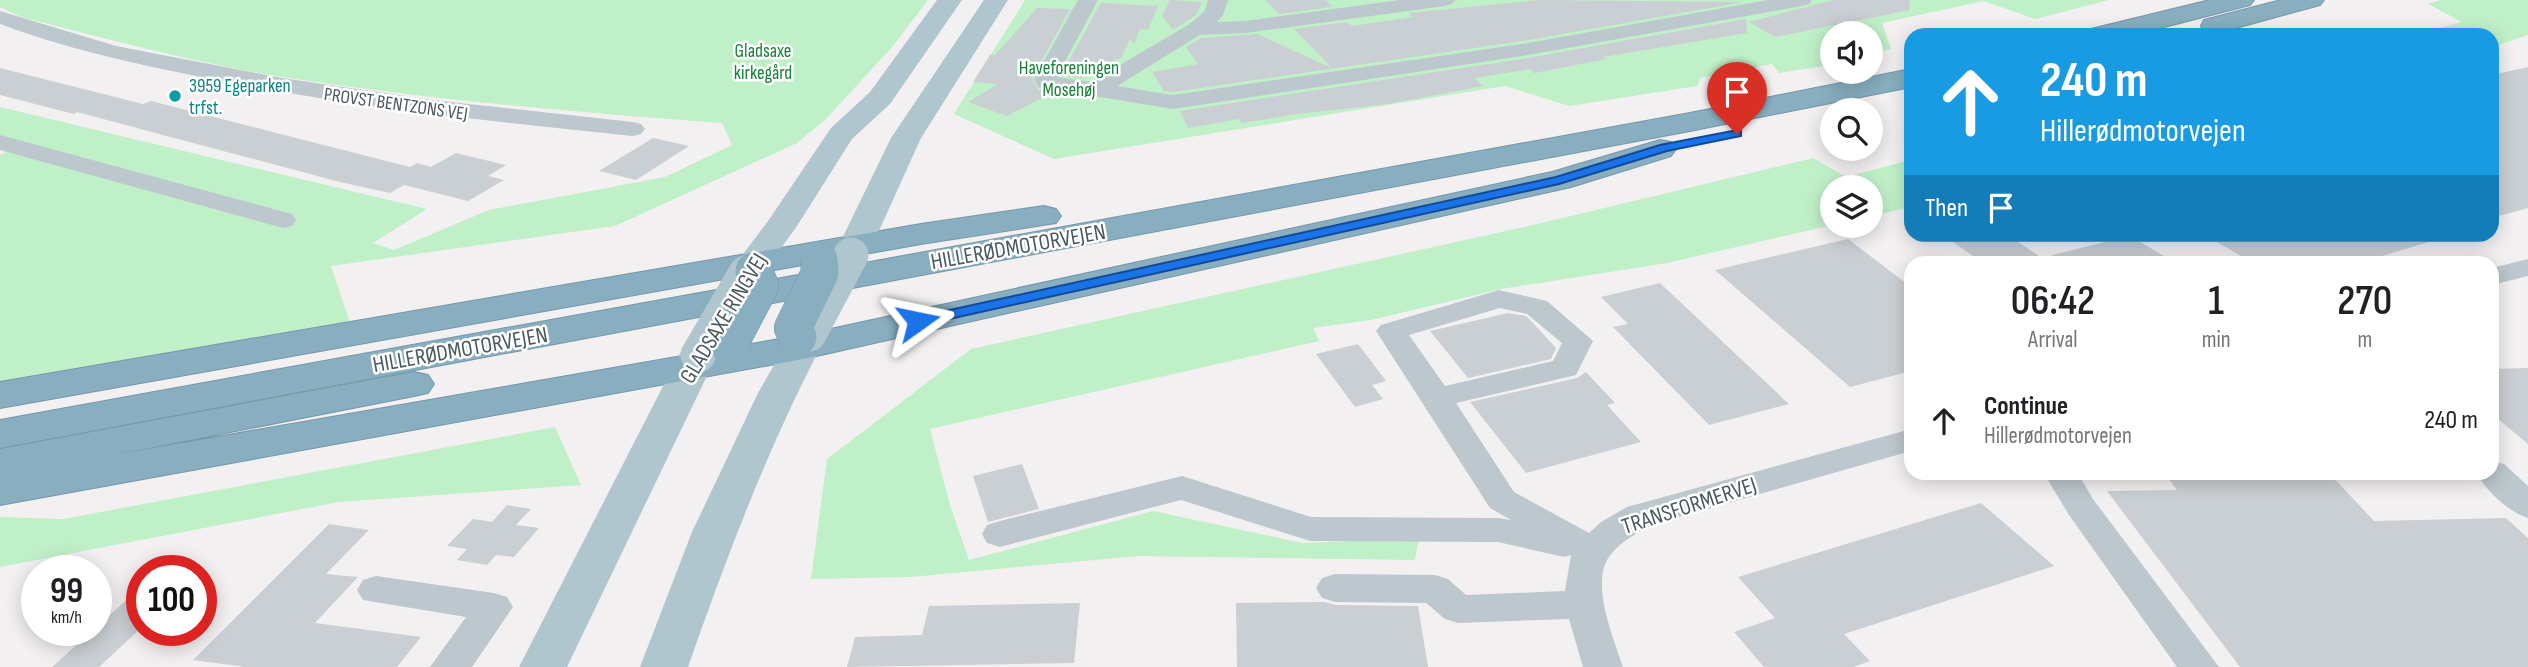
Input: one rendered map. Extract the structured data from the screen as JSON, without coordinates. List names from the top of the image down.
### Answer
{
  "streets": {
    "highway": ["HILLERØDMOTORVEJEN"],
    "main road": ["GLADSAXE RINGVEJ"],
    "street": ["PROVST BENTZONS VEJ", "TRANSFORMERVEJ"]
  },
  "parks": ["Gladsaxe kirkegård", "Haveforeningen Mosehøj"],
  "places": ["3959 Egeparken trfst."],
  "page": {
    "turn": ["240 m", "Hillerødmotorvejen"],
    "then": "Then",
    "eta": [
      "06:42",
      "Arrival",
      "1",
      "min",
      "270",
      "m"
    ],
    "list": [
      {
        "name": "Continue",
        "note": "Hillerødmotorvejen",
        "value": "240 m"
      }
    ],
    "speed": "99 km/h",
    "limit": "100"
  }
}
